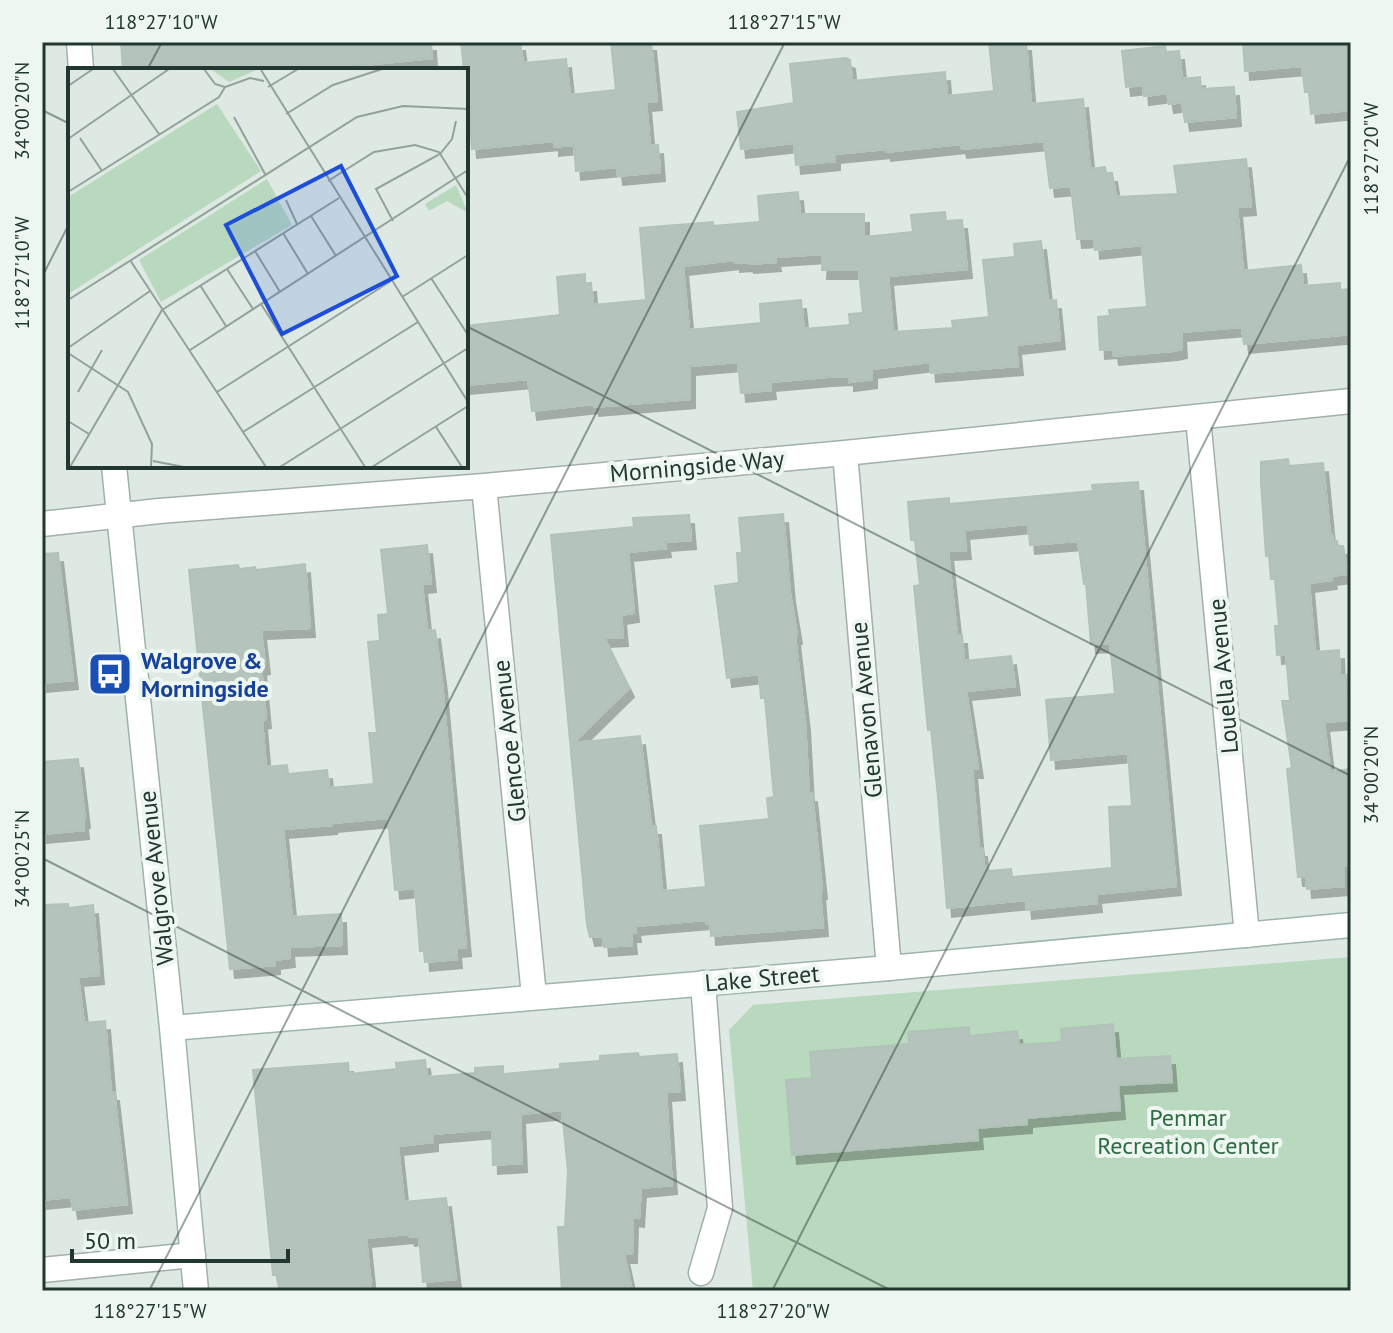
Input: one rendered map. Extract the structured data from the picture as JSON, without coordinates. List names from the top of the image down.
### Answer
{
  "streets": {
    "street": [
      "Morningside Way",
      "Louella Avenue",
      "Glenavon Avenue",
      "Glencoe Avenue",
      "Walgrove Avenue",
      "Lake Street"
    ]
  },
  "crossings": [
    ["Morningside Way", "Louella Avenue"],
    ["Morningside Way", "Glenavon Avenue"],
    ["Morningside Way", "Glencoe Avenue"],
    ["Morningside Way", "Walgrove Avenue"],
    ["Louella Avenue", "Lake Street"],
    ["Glenavon Avenue", "Lake Street"],
    ["Glencoe Avenue", "Lake Street"],
    ["Walgrove Avenue", "Lake Street"]
  ],
  "parks": ["Penmar Recreation Center"],
  "places": {
    "bus stop": ["Walgrove & Morningside"]
  },
  "scale_bar": "50 m",
  "coordinates": [
    "118°27'10\"W",
    "118°27'15\"W",
    "34°00'20\"N",
    "118°27'20\"W",
    "34°00'25\"N"
  ]
}
